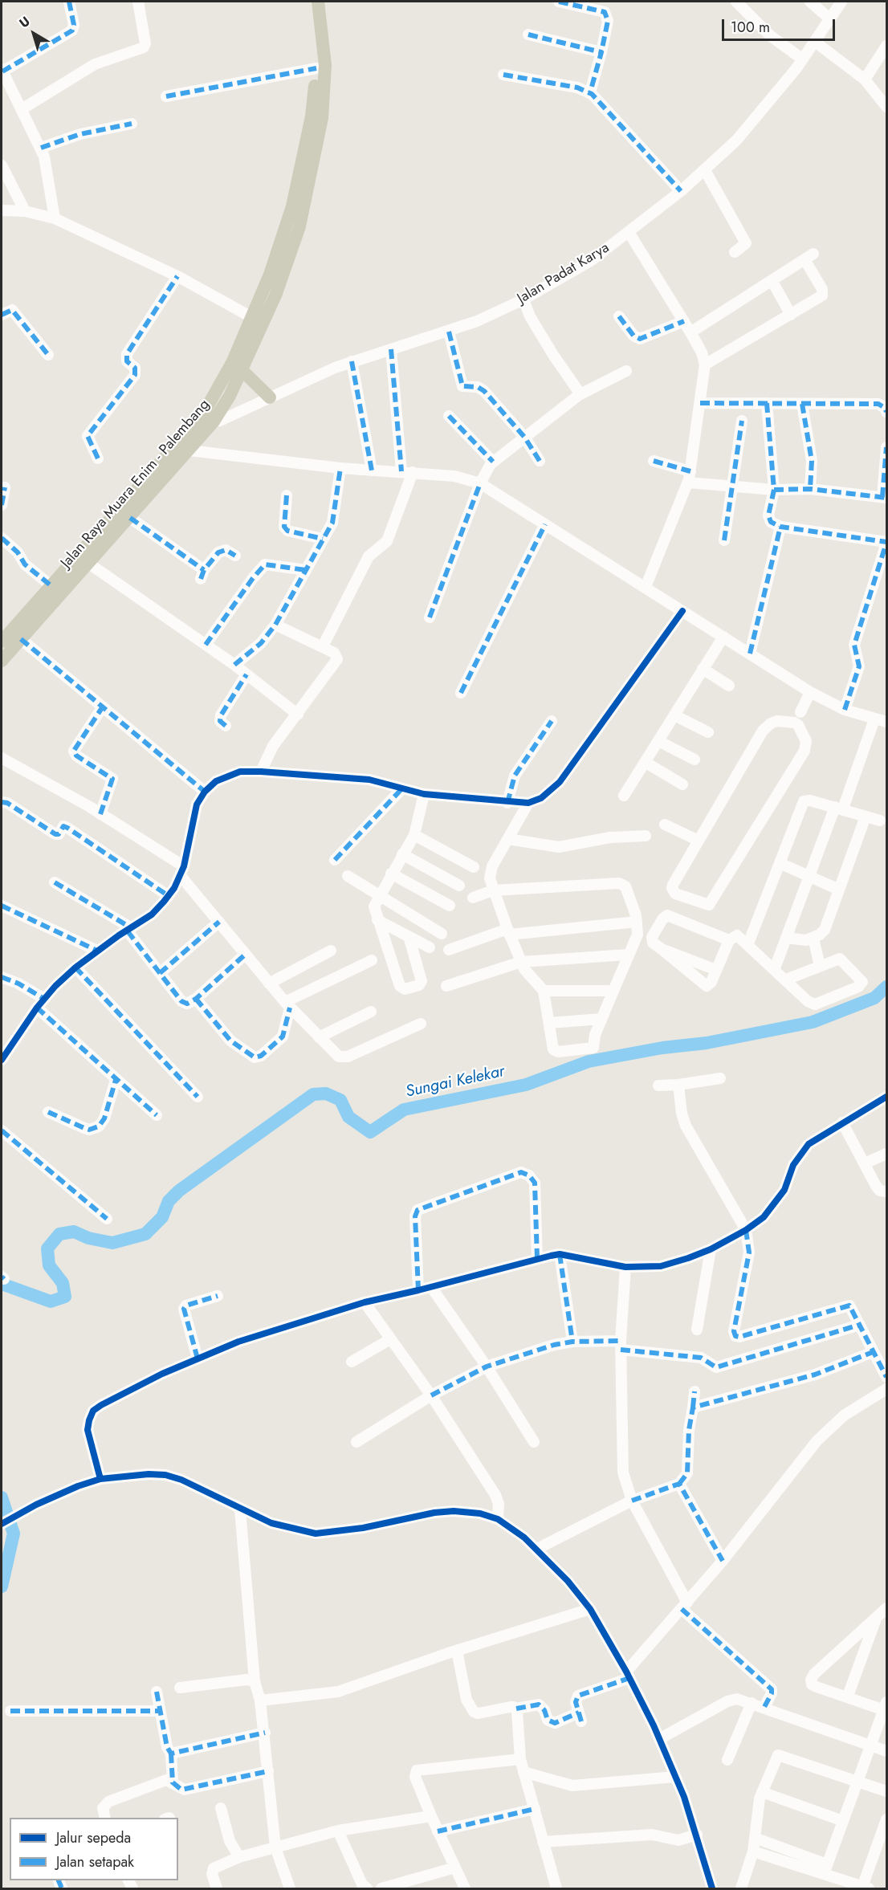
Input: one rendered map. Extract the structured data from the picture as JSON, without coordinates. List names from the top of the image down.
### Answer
{
  "streets": {
    "main road": ["Jalan Raya Muara Enim - Palembang"],
    "street": ["Jalan Padat Karya"]
  },
  "crossings": [
    ["Jalan Padat Karya", "Jalan Raya Muara Enim - Palembang"]
  ],
  "water": ["Sungai Kelekar"],
  "legend": ["Jalur sepeda", "Jalan setapak"],
  "scale_bar": "100 m",
  "north": "top left"
}
